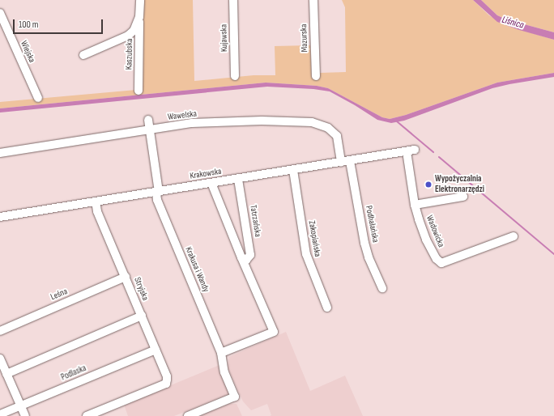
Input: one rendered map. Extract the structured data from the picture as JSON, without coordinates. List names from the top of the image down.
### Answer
{
  "streets": {
    "street": [
      "Kujawska",
      "Mazurska",
      "Wiejska",
      "Kaszubska",
      "Wawelska",
      "Krakowska",
      "Tatrzańska",
      "Podhalańska",
      "Wadowicka",
      "Zakopiańska",
      "Krakusa i Wandy",
      "Stryjska",
      "Leśna",
      "Podlaska"
    ]
  },
  "crossings": [
    ["Wawelska", "Krakowska"],
    ["Wawelska", "Krakusa i Wandy"],
    ["Krakowska", "Tatrzańska"],
    ["Krakowska", "Podhalańska"],
    ["Krakowska", "Wadowicka"],
    ["Krakowska", "Zakopiańska"],
    ["Krakowska", "Krakusa i Wandy"],
    ["Krakowska", "Stryjska"],
    ["Stryjska", "Leśna"],
    ["Stryjska", "Podlaska"]
  ],
  "water": ["Liśnica"],
  "places": ["Wypożyczalnia Elektronarzędzi"],
  "scale_bar": "100 m"
}
